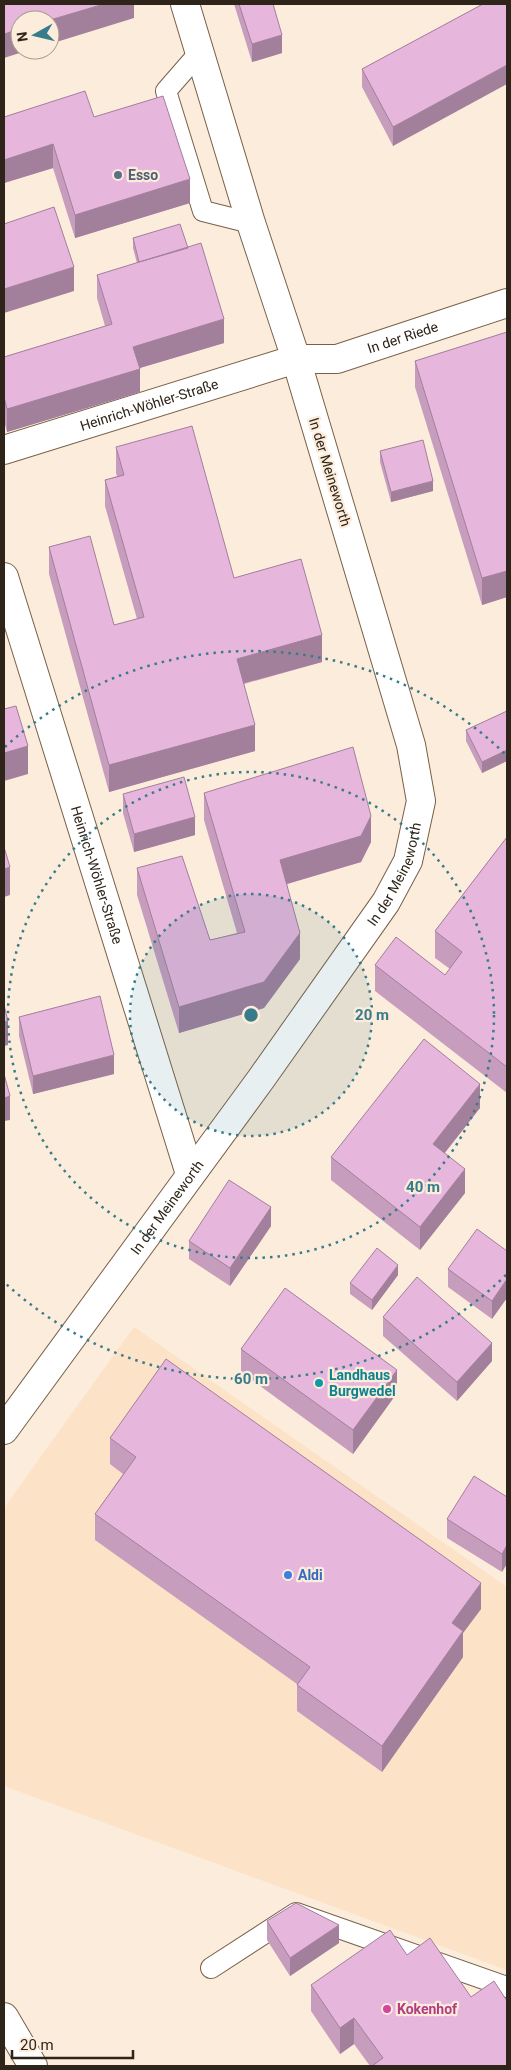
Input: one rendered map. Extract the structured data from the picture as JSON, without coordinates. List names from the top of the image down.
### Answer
{
  "streets": {
    "main road": ["In der Riede", "Heinrich-Wöhler-Straße", "In der Meineworth"]
  },
  "crossings": [
    ["In der Riede", "Heinrich-Wöhler-Straße"],
    ["In der Riede", "In der Meineworth"],
    ["Heinrich-Wöhler-Straße", "In der Meineworth"]
  ],
  "places": [
    "Esso",
    "Landhaus Burgwedel",
    "Aldi",
    "Kokenhof"
  ],
  "scale_bar": "20 m",
  "north": "left",
  "rings": ["20 m", "40 m", "60 m"]
}
